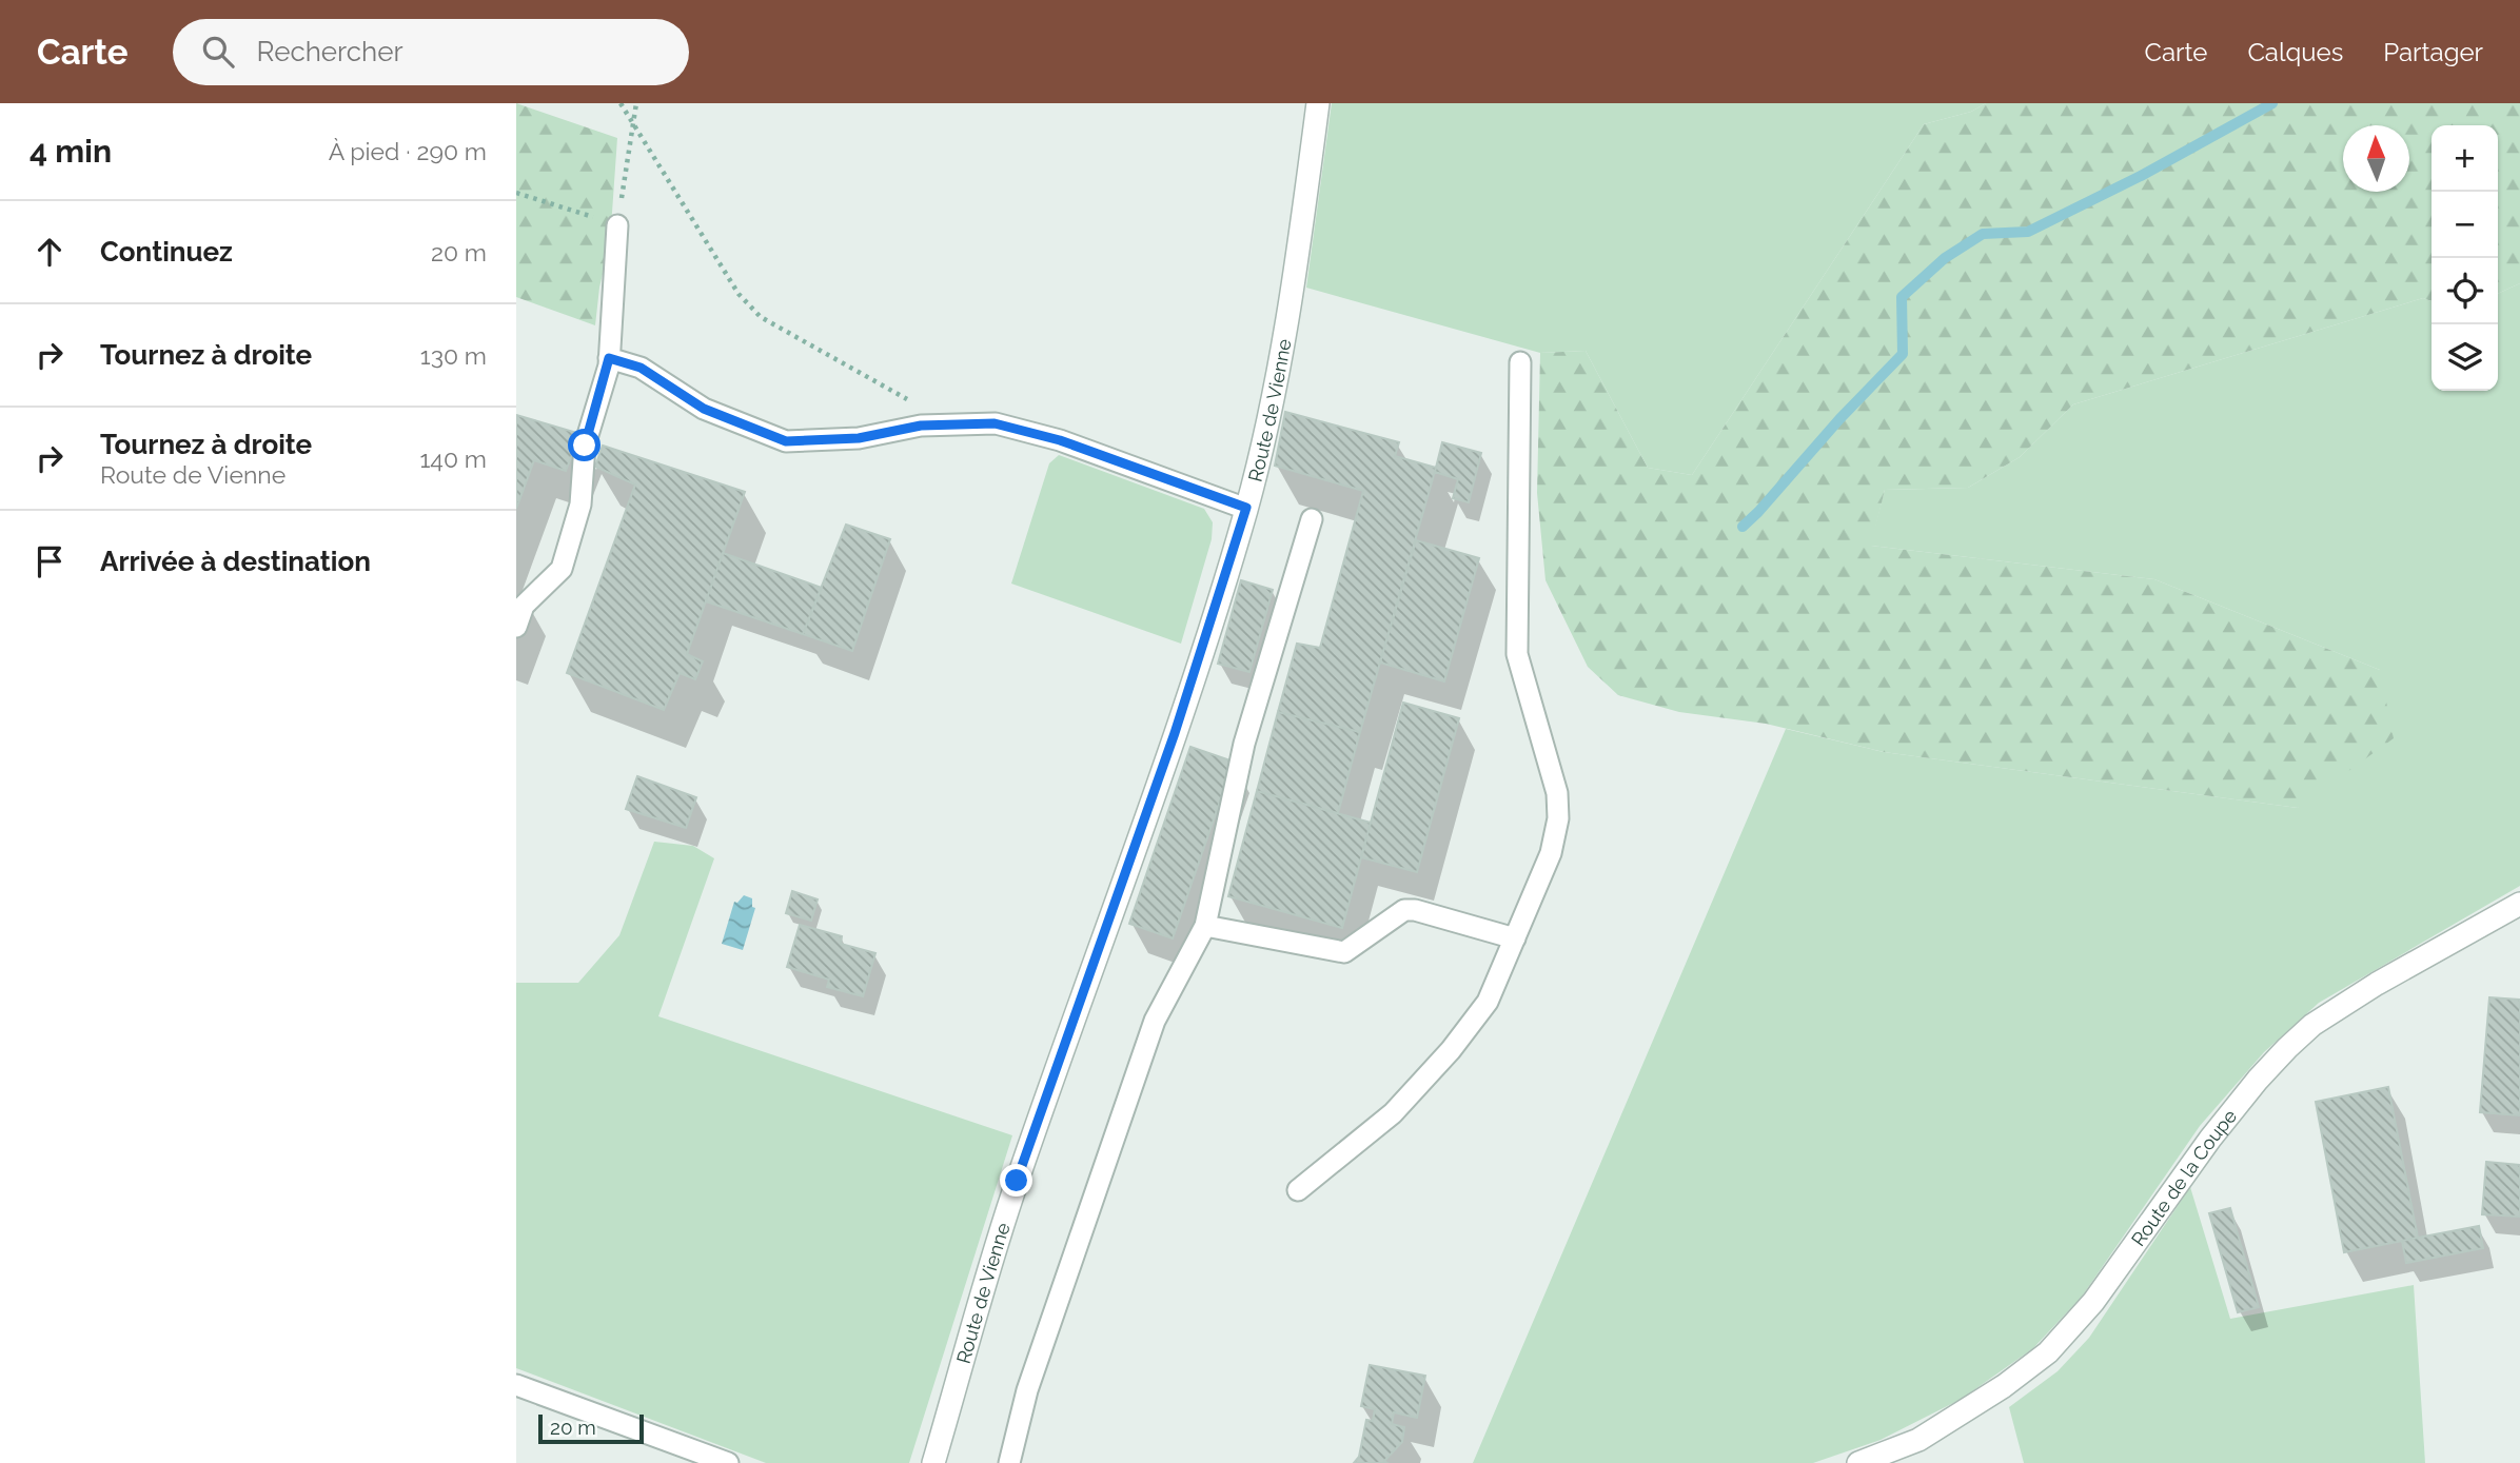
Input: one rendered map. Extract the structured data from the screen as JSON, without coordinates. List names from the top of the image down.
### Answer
{
  "streets": {
    "street": ["Route de Vienne", "Route de la Coupe"]
  },
  "scale_bar": "20 m",
  "north": "top",
  "page": {
    "header": "Carte",
    "search": "Rechercher",
    "nav": ["Carte", "Calques", "Partager"],
    "heading": ["4 min", "À pied · 290 m"],
    "map_buttons": ["+", "−"],
    "list": [
      ["Continuez", "20 m"],
      ["Tournez à droite", "130 m"],
      ["Tournez à droite", "Route de Vienne", "140 m"],
      "Arrivée à destination"
    ],
    "scale": "20 m"
  }
}
